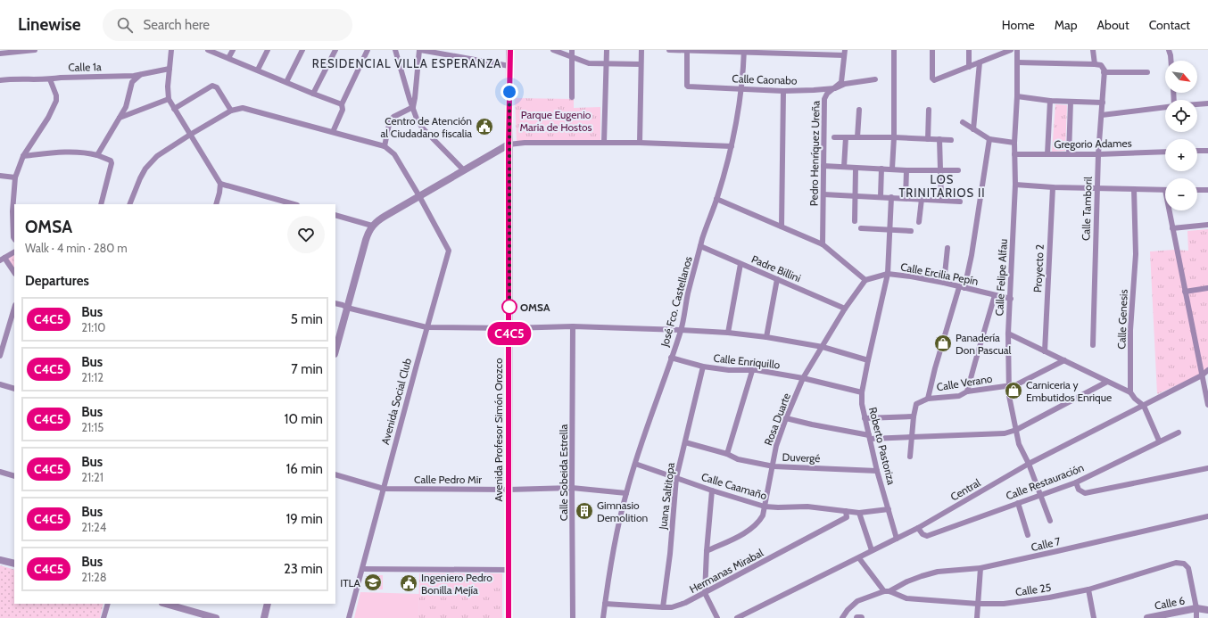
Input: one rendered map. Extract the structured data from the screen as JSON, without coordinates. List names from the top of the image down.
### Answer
{
  "streets": {
    "main road": ["Avenida Profesor Simón Orozco"],
    "street": [
      "Calle 1a",
      "Calle Caonabo",
      "Gregorio Adames",
      "Pedro Henríquez Ureña",
      "Calle Tamboril",
      "Padre Billini",
      "Proyecto 2",
      "Calle Ercilia Pepín",
      "Calle Felipe Alfau",
      "José Fco. Castellanos",
      "Calle Genesis",
      "Calle Enriquillo",
      "Calle Verano",
      "Avenida Social Club",
      "Rosa Duarte",
      "Roberto Pastoriza",
      "Duvergé",
      "Calle Sobeida Estrella",
      "Calle Pedro Mir",
      "Calle Restauración",
      "Calle Caamaño",
      "Central",
      "Juana Saltitopa",
      "Calle 7",
      "Hermanas Mirabal",
      "Calle 25",
      "Calle 6"
    ]
  },
  "crossings": [
    ["Calle Caonabo", "Pedro Henríquez Ureña"],
    ["Calle Caonabo", "José Fco. Castellanos"],
    ["Gregorio Adames", "Calle Tamboril"],
    ["Gregorio Adames", "Calle Felipe Alfau"],
    ["Padre Billini", "José Fco. Castellanos"],
    ["Padre Billini", "Rosa Duarte"],
    ["Calle Ercilia Pepín", "Calle Felipe Alfau"],
    ["Calle Ercilia Pepín", "Rosa Duarte"],
    ["Calle Ercilia Pepín", "Roberto Pastoriza"],
    ["Calle Felipe Alfau", "Calle Verano"],
    ["Calle Felipe Alfau", "Calle Restauración"],
    ["Calle Felipe Alfau", "Central"],
    ["José Fco. Castellanos", "Calle Enriquillo"],
    ["José Fco. Castellanos", "Calle Pedro Mir"],
    ["José Fco. Castellanos", "Calle Caamaño"],
    ["José Fco. Castellanos", "Hermanas Mirabal"],
    ["Calle Enriquillo", "Rosa Duarte"],
    ["Calle Enriquillo", "Roberto Pastoriza"],
    ["Calle Enriquillo", "Juana Saltitopa"],
    ["Avenida Social Club", "Calle Pedro Mir"],
    ["Rosa Duarte", "Duvergé"],
    ["Rosa Duarte", "Calle Caamaño"],
    ["Avenida Profesor Simón Orozco", "Calle Pedro Mir"],
    ["Roberto Pastoriza", "Duvergé"],
    ["Roberto Pastoriza", "Calle Caamaño"],
    ["Roberto Pastoriza", "Central"],
    ["Duvergé", "Juana Saltitopa"],
    ["Calle Sobeida Estrella", "Calle Pedro Mir"],
    ["Calle Restauración", "Central"],
    ["Calle Caamaño", "Juana Saltitopa"],
    ["Calle Caamaño", "Hermanas Mirabal"],
    ["Juana Saltitopa", "Hermanas Mirabal"],
    ["Calle 7", "Calle 25"],
    ["Calle 25", "Calle 6"]
  ],
  "districts": ["RESIDENCIAL VILLA ESPERANZA", "LOS TRINITARIOS II"],
  "parks": ["Parque Eugenio Maria de Hostos"],
  "places": {
    "public building": ["Centro de Atención al Ciudadano fiscalia", "Ingeniero Pedro Bonilla Mejía"],
    "other": ["OMSA"],
    "shop": ["Panadería Don Pascual", "Carniceria y Embutidos Enrique"],
    "building": ["Gimnasio Demolition"],
    "school or university": ["ITLA"]
  },
  "lines": ["bus line C4C5"],
  "north": "bottom right",
  "page": {
    "header": "Linewise",
    "search": "Search here",
    "nav": [
      "Home",
      "Map",
      "About",
      "Contact"
    ],
    "on_map": "C4C5",
    "map_buttons": ["+", "−"],
    "heading": [
      ["OMSA", "Walk · 4 min · 280 m"],
      "Departures"
    ],
    "list": [
      {
        "mark": "C4C5",
        "name": "Bus",
        "note": "21:10",
        "value": "5 min"
      },
      {
        "mark": "C4C5",
        "name": "Bus",
        "note": "21:12",
        "value": "7 min"
      },
      {
        "mark": "C4C5",
        "name": "Bus",
        "note": "21:15",
        "value": "10 min"
      },
      {
        "mark": "C4C5",
        "name": "Bus",
        "note": "21:21",
        "value": "16 min"
      },
      {
        "mark": "C4C5",
        "name": "Bus",
        "note": "21:24",
        "value": "19 min"
      },
      {
        "mark": "C4C5",
        "name": "Bus",
        "note": "21:28",
        "value": "23 min"
      }
    ]
  }
}
